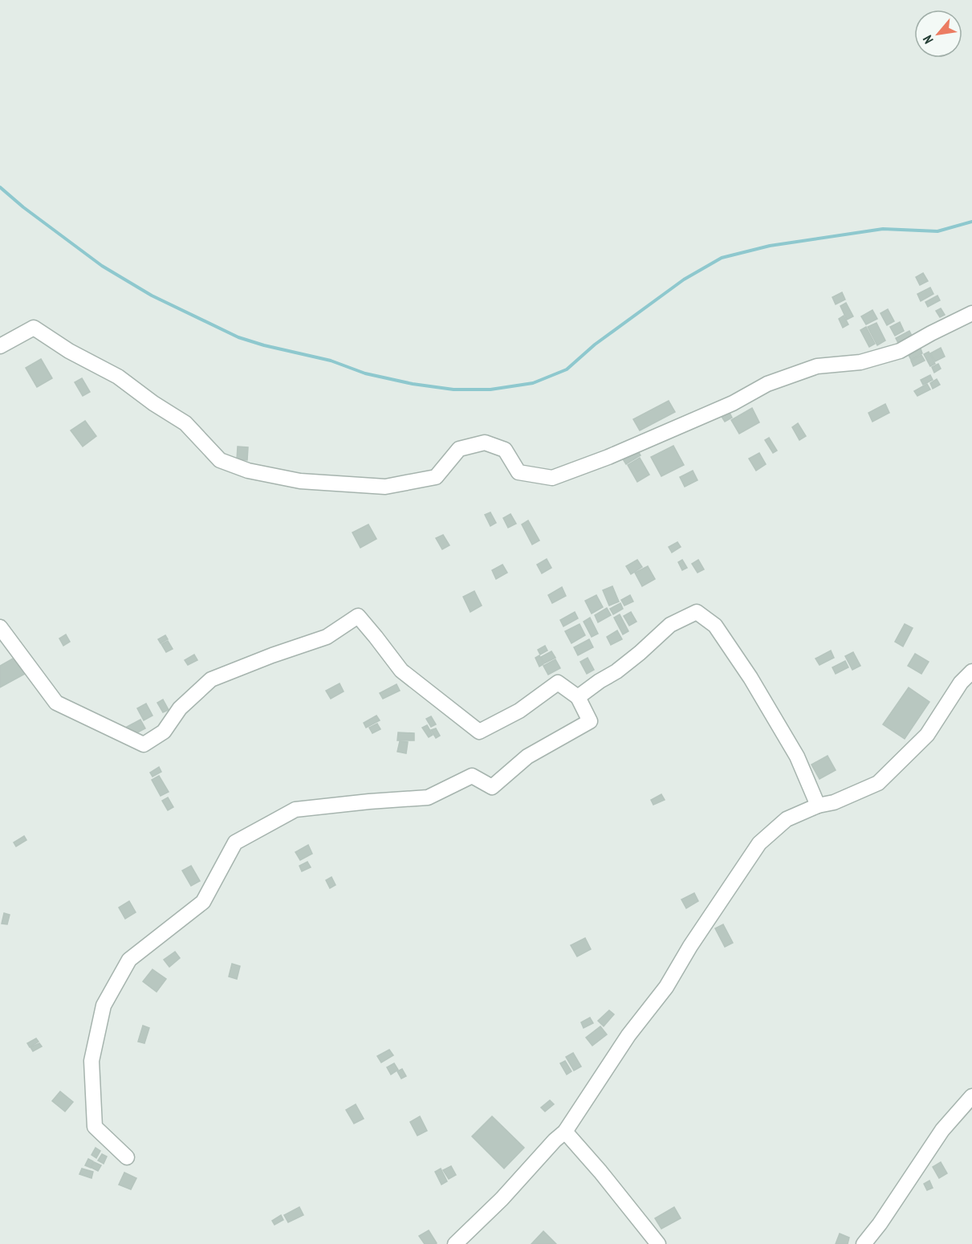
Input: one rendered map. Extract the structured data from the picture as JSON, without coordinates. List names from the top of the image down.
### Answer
{
  "north": "bottom left"
}
